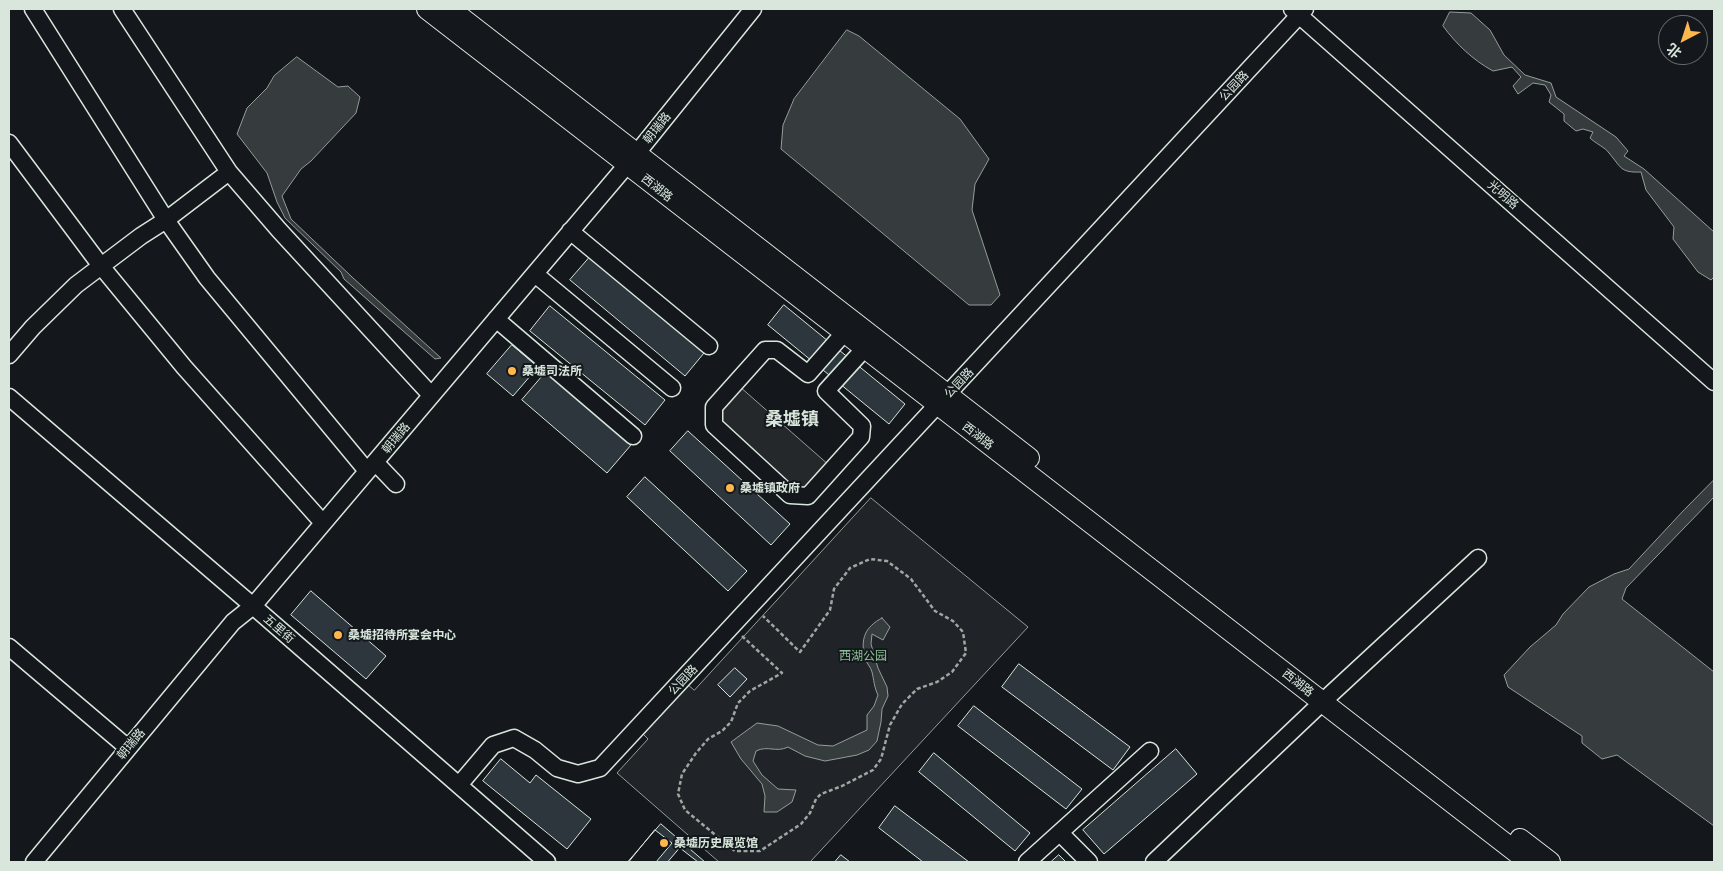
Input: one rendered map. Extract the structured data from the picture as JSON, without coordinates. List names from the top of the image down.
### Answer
{
  "streets": {
    "main road": ["西湖路"],
    "street": [
      "公园路",
      "朝瑞路",
      "光明路",
      "五里街"
    ]
  },
  "crossings": [
    ["公园路", "西湖路"],
    ["公园路", "光明路"],
    ["公园路", "五里街"],
    ["朝瑞路", "西湖路"],
    ["朝瑞路", "五里街"]
  ],
  "districts": ["桑墟镇"],
  "parks": ["西湖公园"],
  "places": [
    "桑墟司法所",
    "桑墟镇政府",
    "桑墟招待所宴会中心",
    "桑墟历史展览馆"
  ],
  "north": "bottom left"
}
